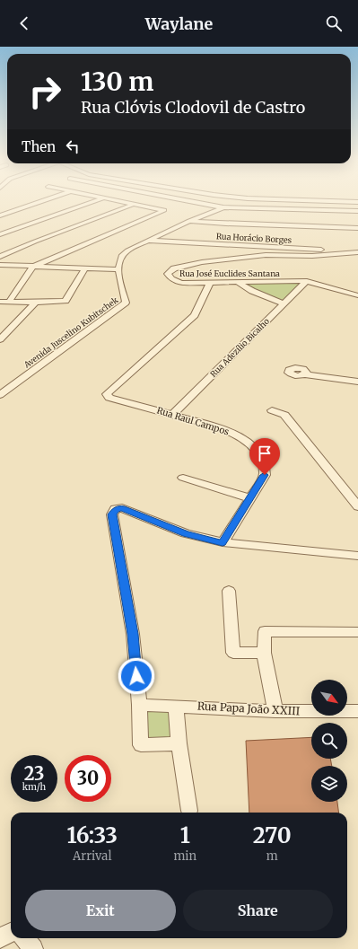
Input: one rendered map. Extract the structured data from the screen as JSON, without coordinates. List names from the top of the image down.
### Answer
{
  "streets": {
    "street": [
      "Rua Horácio Borges",
      "Rua José Euclides Santana",
      "Avenida Juscelino Kubitschek",
      "Rua Adezílio Bicalho",
      "Rua Raul Campos",
      "Rua Papa João XXIII"
    ]
  },
  "crossings": [
    ["Rua Horácio Borges", "Rua José Euclides Santana"],
    ["Rua José Euclides Santana", "Rua Adezílio Bicalho"],
    ["Rua José Euclides Santana", "Rua Raul Campos"],
    ["Rua Adezílio Bicalho", "Rua Raul Campos"]
  ],
  "north": "bottom right",
  "page": {
    "header": "Waylane",
    "turn": ["130 m", "Rua Clóvis Clodovil de Castro"],
    "then": "Then",
    "speed": "23 km/h",
    "limit": "30",
    "eta": [
      "16:33",
      "Arrival",
      "1",
      "min",
      "270",
      "m"
    ],
    "buttons": ["Exit", "Share"]
  }
}
